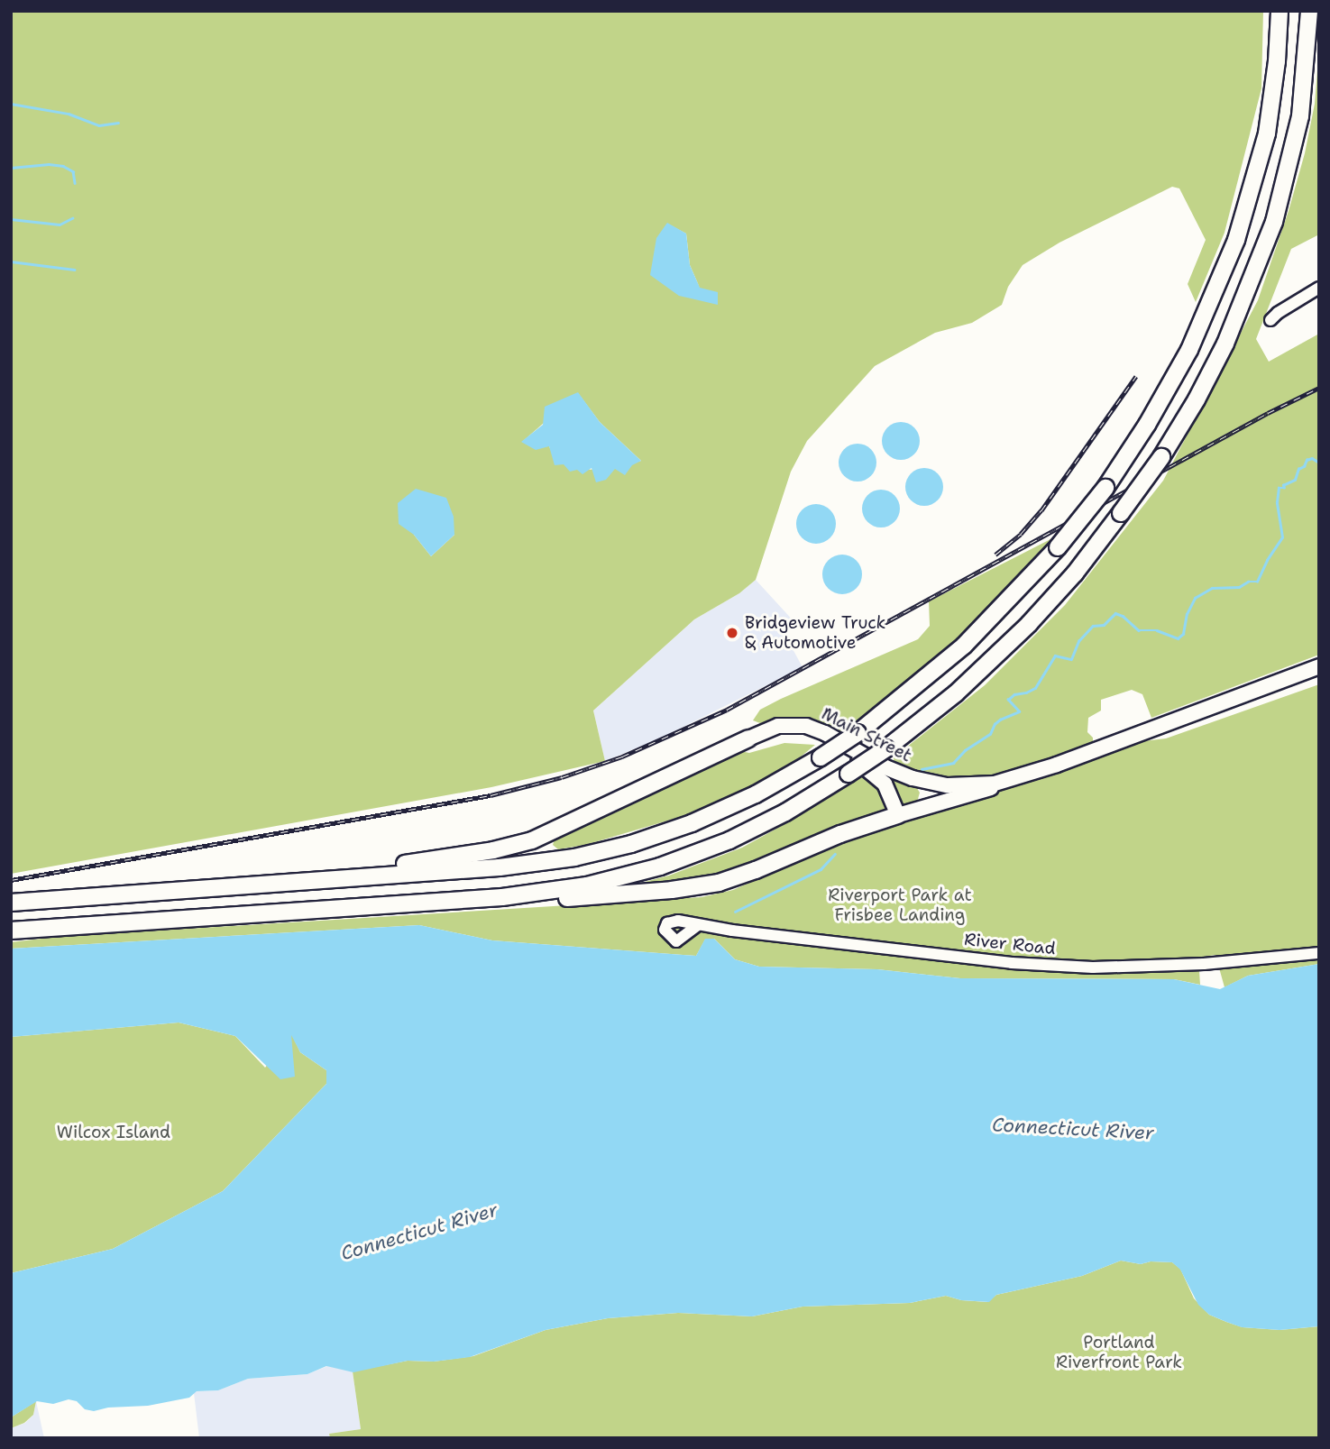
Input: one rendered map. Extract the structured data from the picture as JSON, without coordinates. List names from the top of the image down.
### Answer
{
  "streets": {
    "main road": ["Main Street"],
    "street": ["River Road"]
  },
  "water": ["Connecticut River"],
  "parks": ["Riverport Park at Frisbee Landing", "Wilcox Island", "Portland Riverfront Park"],
  "places": ["Bridgeview Truck & Automotive"]
}
